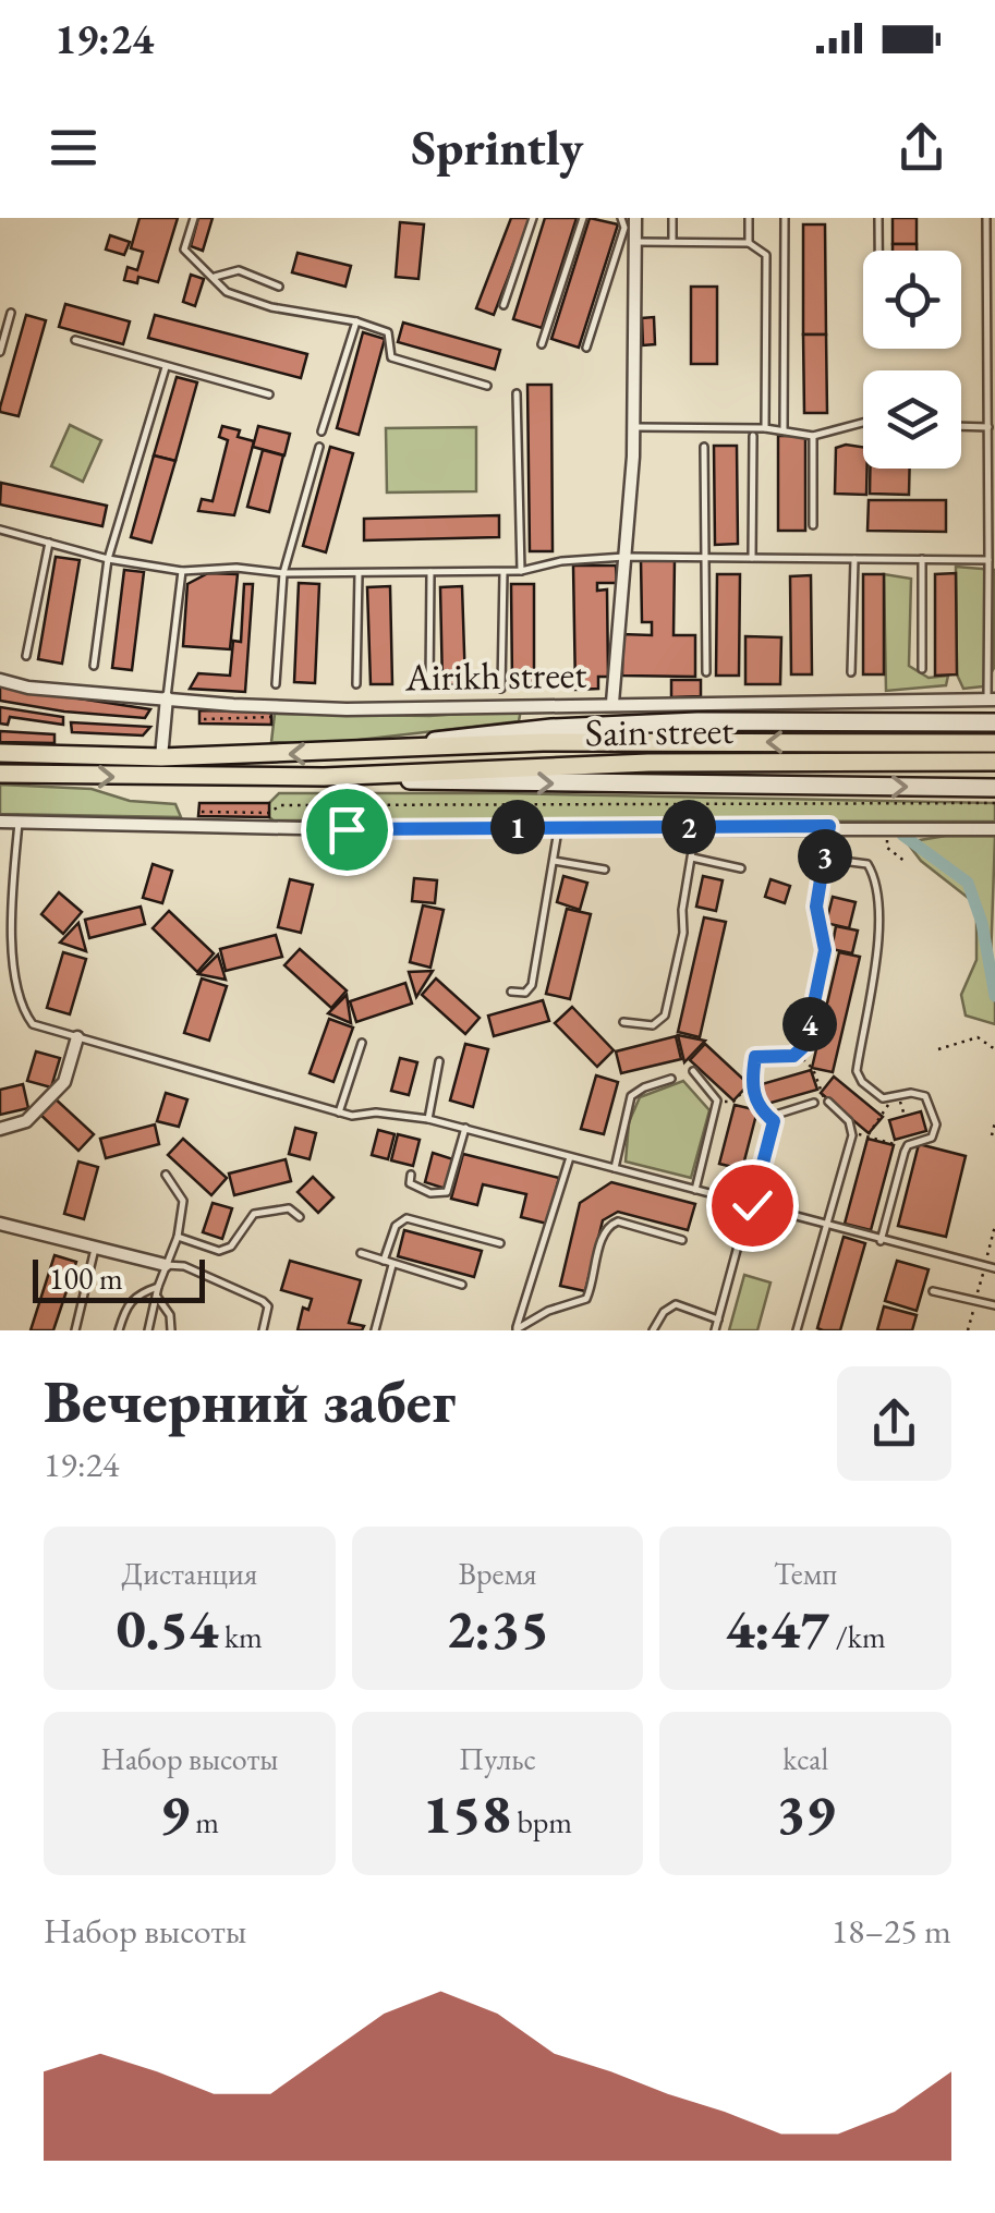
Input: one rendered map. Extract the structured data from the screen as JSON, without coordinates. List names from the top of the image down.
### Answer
{
  "streets": {
    "main road": ["Sain street"],
    "street": ["Airikh street"]
  },
  "scale_bar": "100 m",
  "page": {
    "status": "19:24",
    "header": "Sprintly",
    "pins": [
      "1",
      "2",
      "3",
      "4"
    ],
    "scale": "100 m",
    "heading": ["Вечерний забег", "19:24"],
    "stats": [
      ["Дистанция", "0.54 km"],
      ["Время", "2:35"],
      ["Темп", "4:47 /km"],
      ["Набор высоты", "9 m"],
      ["Пульс", "158 bpm"],
      ["kcal", "39"]
    ],
    "chart": ["Набор высоты", "18–25 m"]
  }
}
